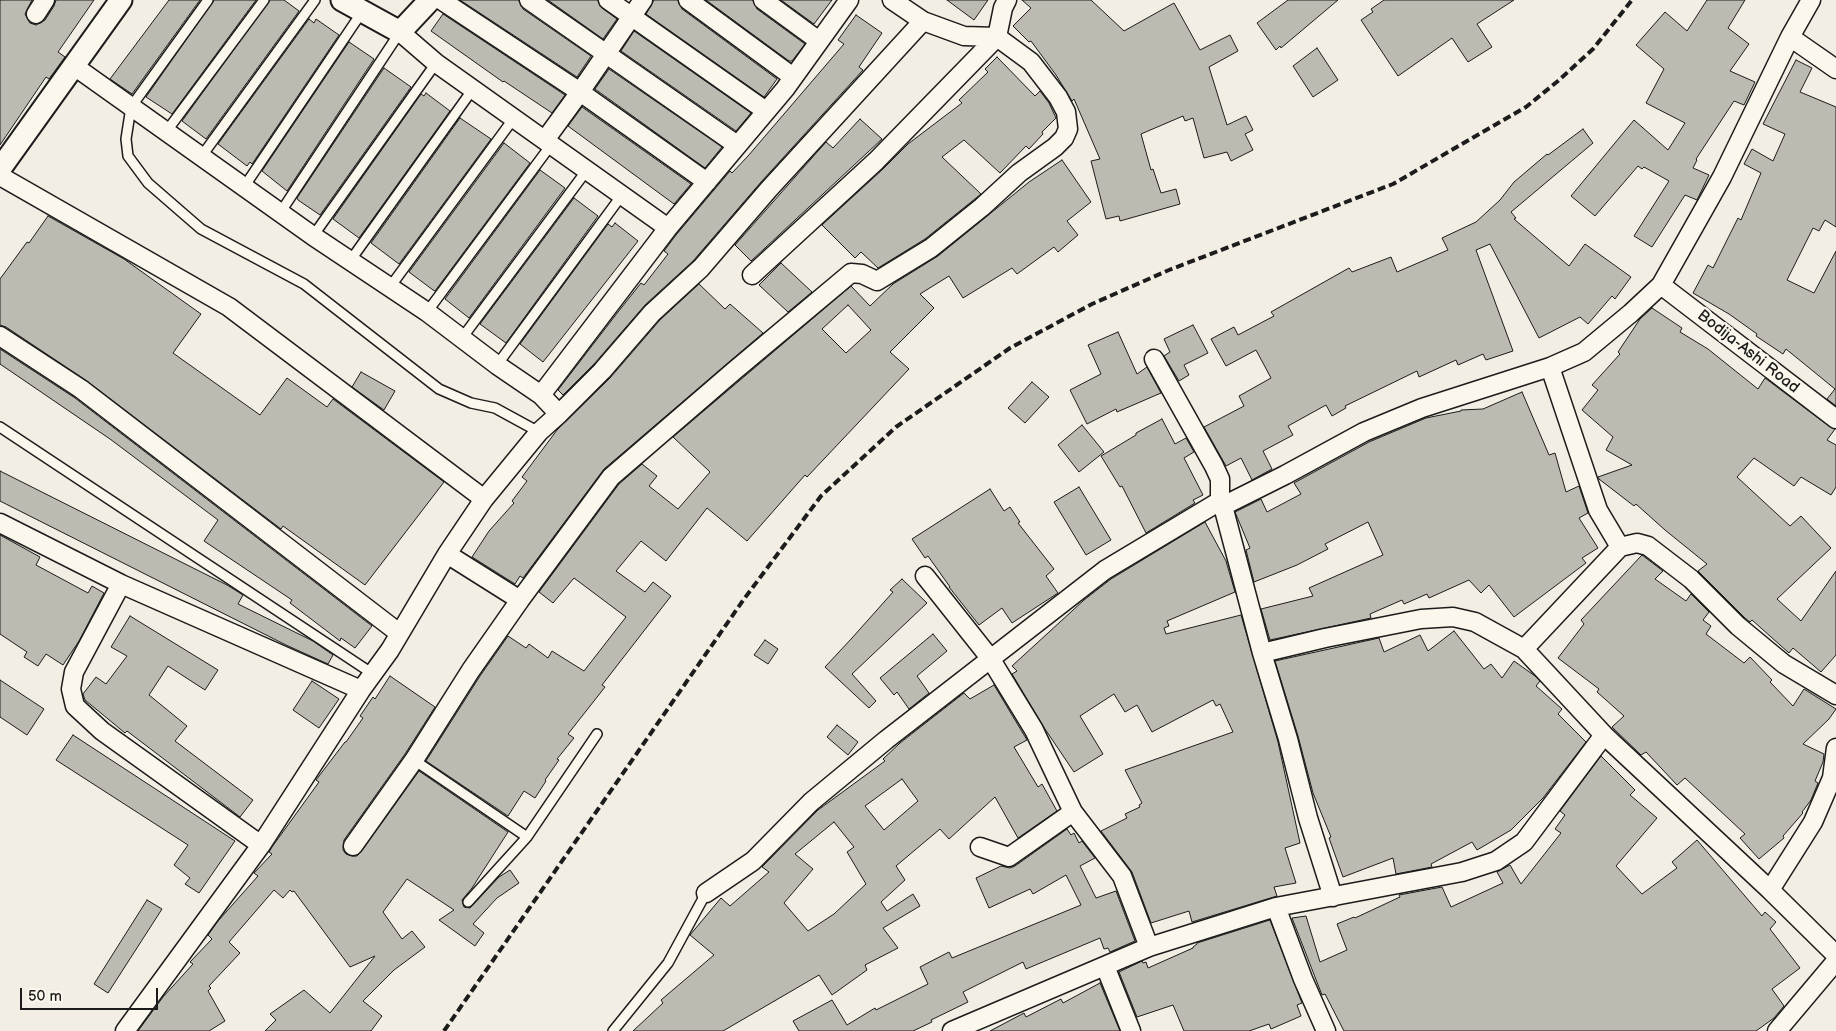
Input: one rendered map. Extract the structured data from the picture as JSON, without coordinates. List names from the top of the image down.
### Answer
{
  "streets": {
    "street": ["Bodija-Ashi Road"]
  },
  "scale_bar": "50 m"
}
